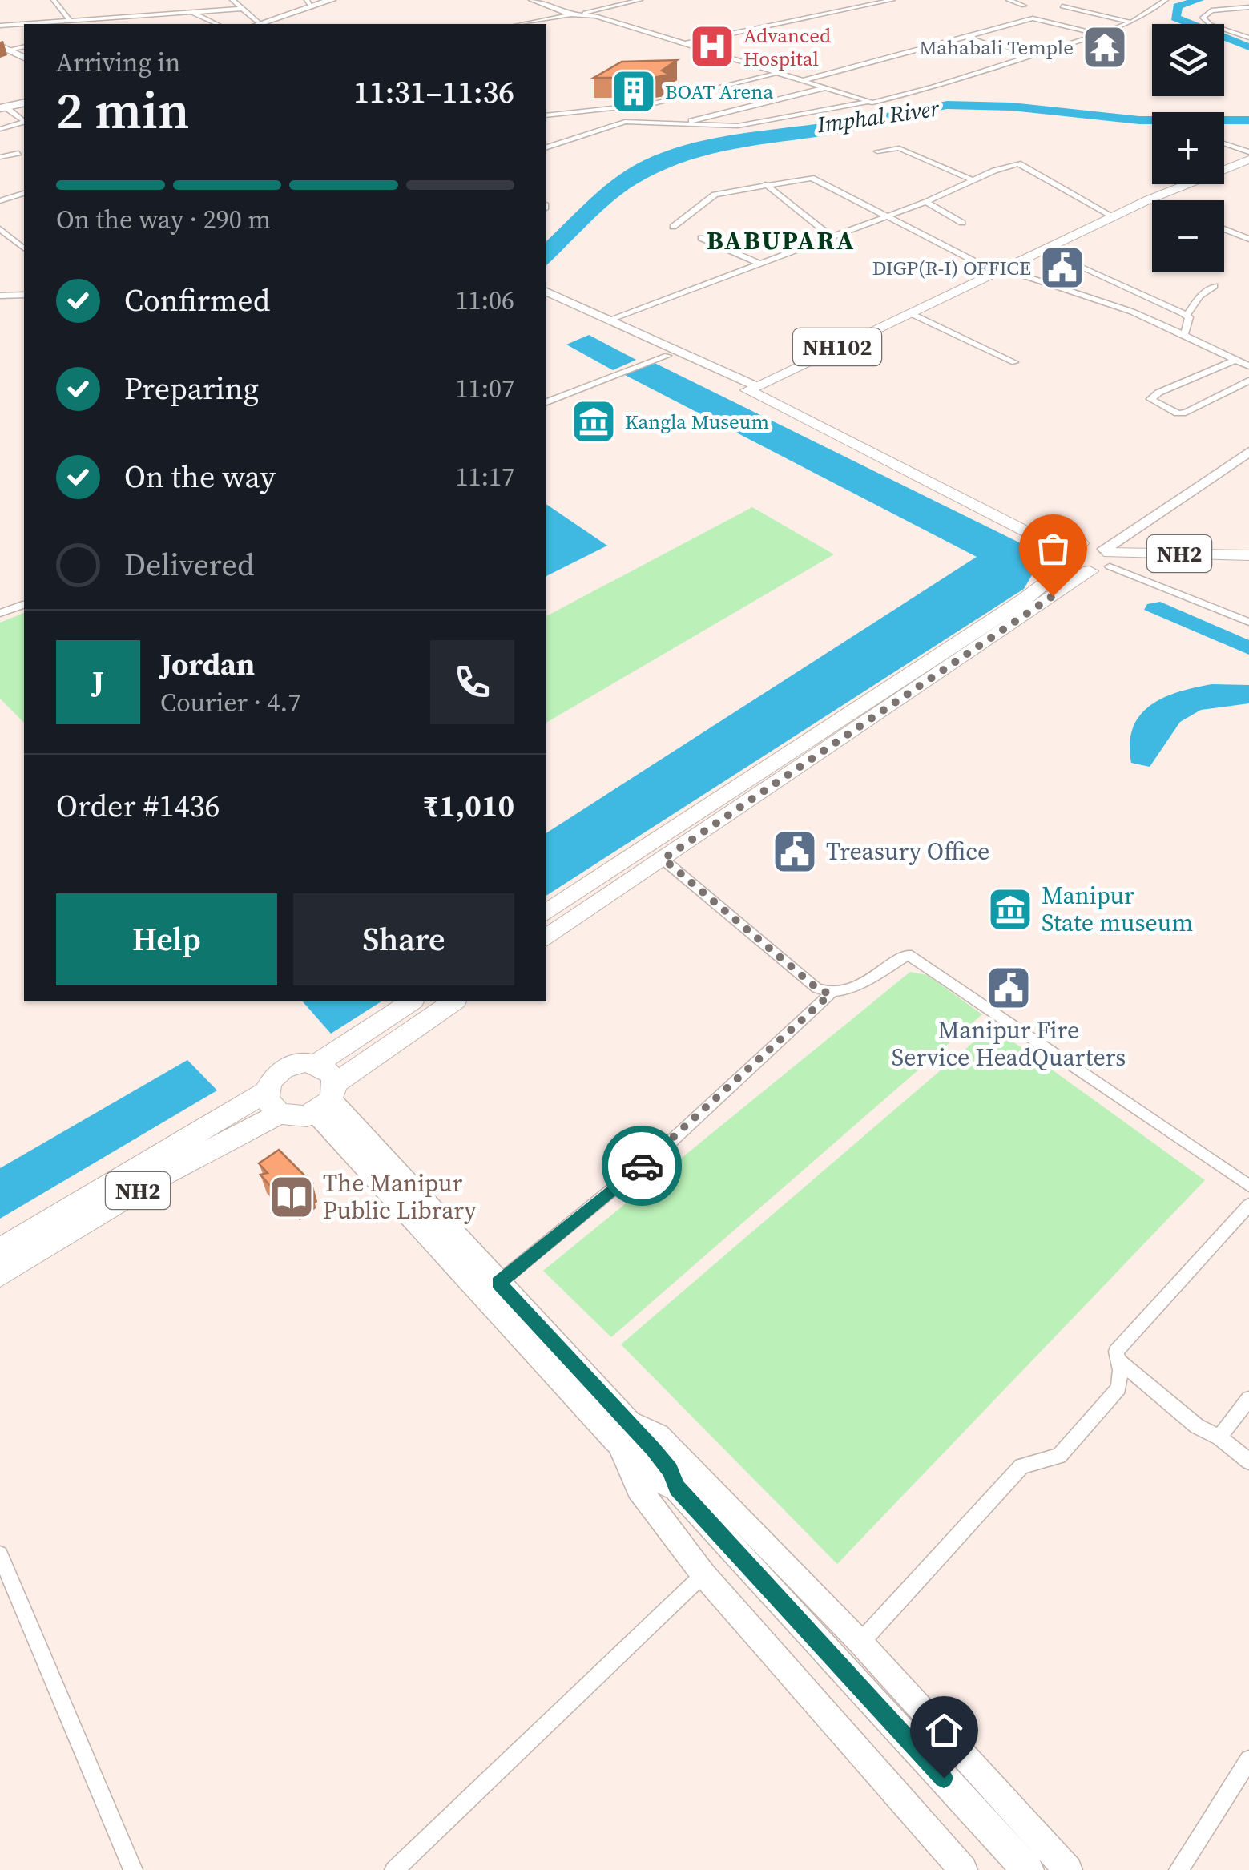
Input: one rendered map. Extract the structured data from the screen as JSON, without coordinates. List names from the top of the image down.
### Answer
{
  "streets": {
    "highway": ["NH102", "NH2"]
  },
  "crossings": [
    ["NH102", "NH2"]
  ],
  "districts": ["BABUPARA"],
  "water": ["Imphal River"],
  "places": {
    "hospital": ["Advanced Hospital"],
    "temple": ["Mahabali Temple"],
    "building": ["BOAT Arena"],
    "public building": ["DIGP(R-I) OFFICE", "Treasury Office", "Manipur Fire Service HeadQuarters"],
    "museum": ["Kangla Museum", "Manipur State museum"],
    "library": ["The Manipur Public Library"]
  },
  "page": {
    "map_buttons": ["+", "−"],
    "heading": ["2 min", "Arriving in", "11:31–11:36"],
    "panel": [
      "Jordan",
      "Courier · 4.7",
      "Order #1436",
      "₹1,010"
    ],
    "bar": "On the way · 290 m",
    "list": [
      ["Confirmed", "11:06"],
      ["Preparing", "11:07"],
      ["On the way", "11:17"],
      "Delivered"
    ],
    "round": "J",
    "buttons": ["Help", "Share"]
  }
}
